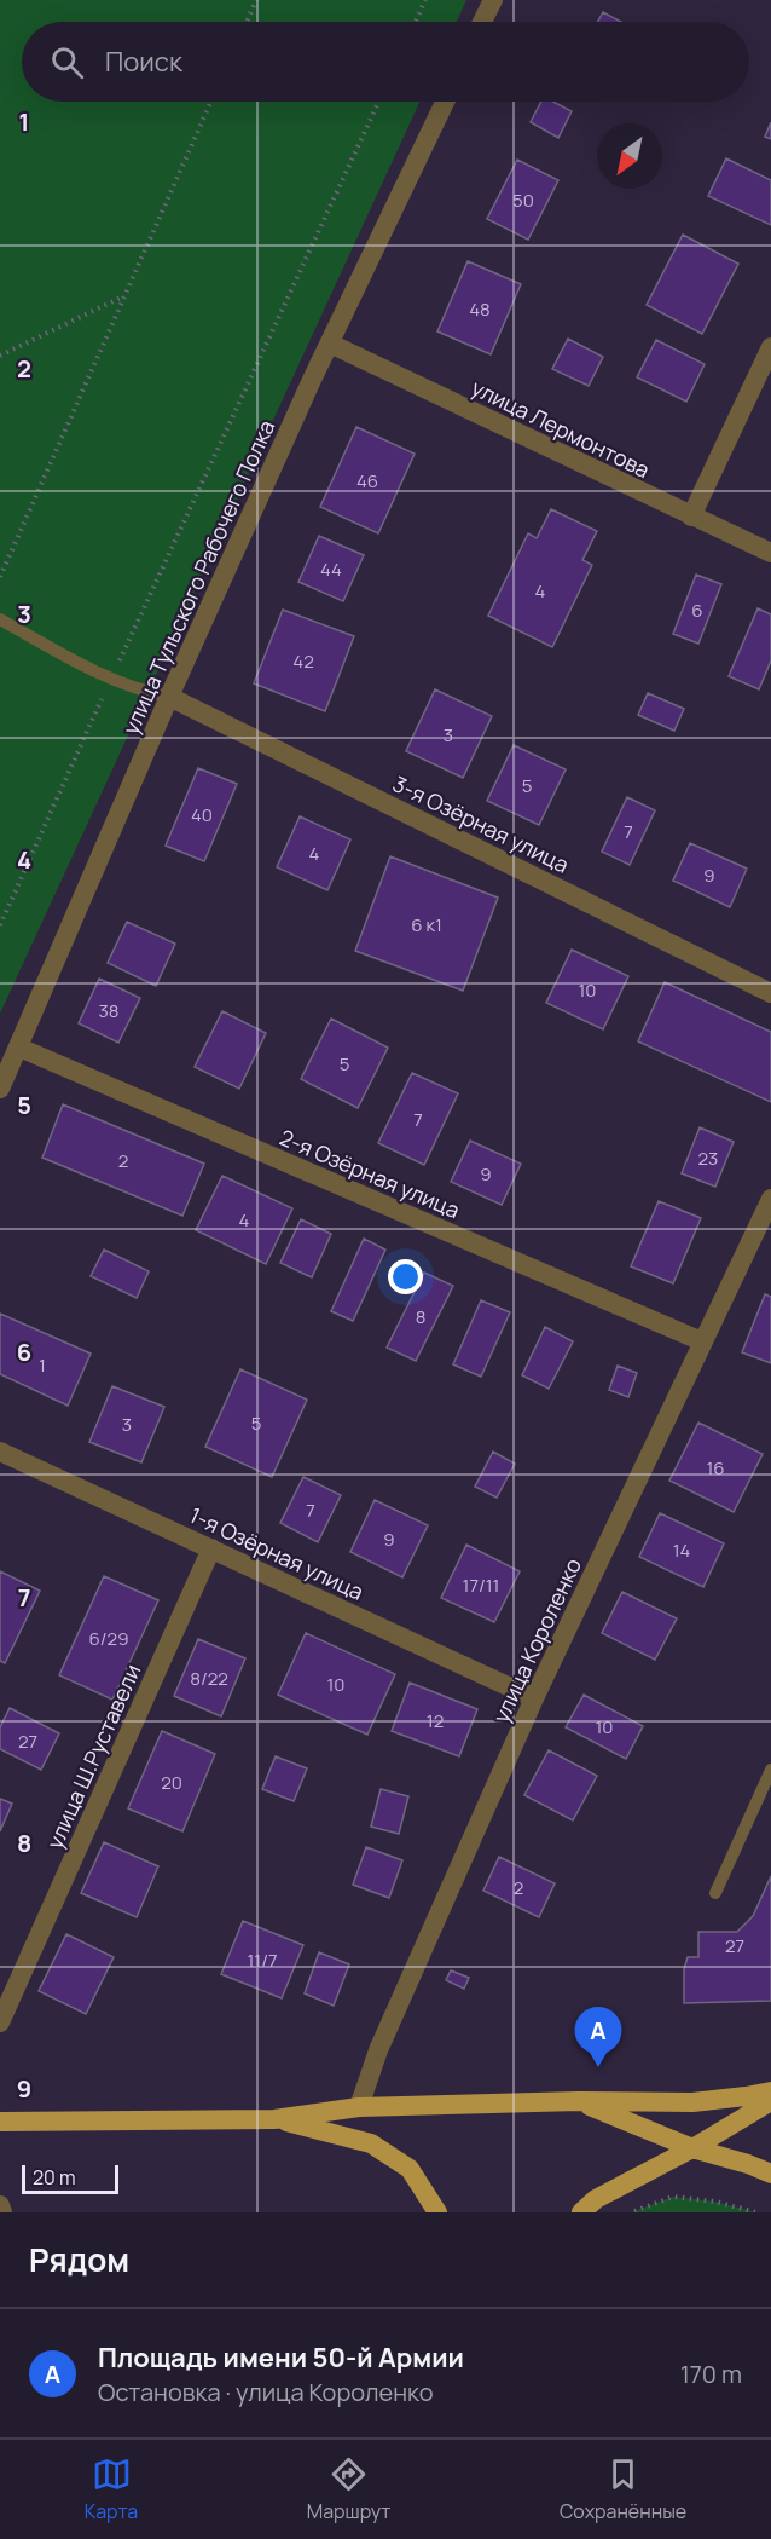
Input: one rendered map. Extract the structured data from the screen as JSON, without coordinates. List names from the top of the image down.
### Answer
{
  "streets": {
    "street": [
      "улица Лермонтова",
      "улица Тульского Рабочего Полка",
      "3-я Озёрная улица",
      "2-я Озёрная улица",
      "1-я Озёрная улица",
      "улица Короленко",
      "улица Ш.Руставели"
    ]
  },
  "crossings": [
    ["улица Лермонтова", "улица Тульского Рабочего Полка"],
    ["улица Тульского Рабочего Полка", "3-я Озёрная улица"],
    ["улица Тульского Рабочего Полка", "2-я Озёрная улица"],
    ["2-я Озёрная улица", "улица Короленко"],
    ["1-я Озёрная улица", "улица Короленко"],
    ["1-я Озёрная улица", "улица Ш.Руставели"]
  ],
  "house_numbers": [
    "50",
    "48",
    "46",
    "44",
    "4",
    "6",
    "42",
    "3",
    "5",
    "40",
    "7",
    "4",
    "9",
    "6 к1",
    "10",
    "38",
    "5",
    "7",
    "23",
    "2",
    "9",
    "4",
    "8",
    "1",
    "5",
    "3",
    "16",
    "7",
    "9",
    "14",
    "17/11",
    "6/29",
    "8/22",
    "10",
    "12",
    "10",
    "27",
    "20",
    "2",
    "27",
    "11/7"
  ],
  "scale_bar": "20 m",
  "north": "bottom left",
  "page": {
    "search": "Поиск",
    "pins": "A",
    "scale": "20 m",
    "heading": "Рядом",
    "list": [
      {
        "mark": "A",
        "name": "Площадь имени 50-й Армии",
        "note": "Остановка · улица Короленко",
        "value": "170 m"
      }
    ],
    "nav": ["Карта", "Маршрут", "Сохранённые"]
  },
  "grid": {
    "rows": [
      "1",
      "2",
      "3",
      "4",
      "5",
      "6",
      "7",
      "8",
      "9"
    ]
  }
}
